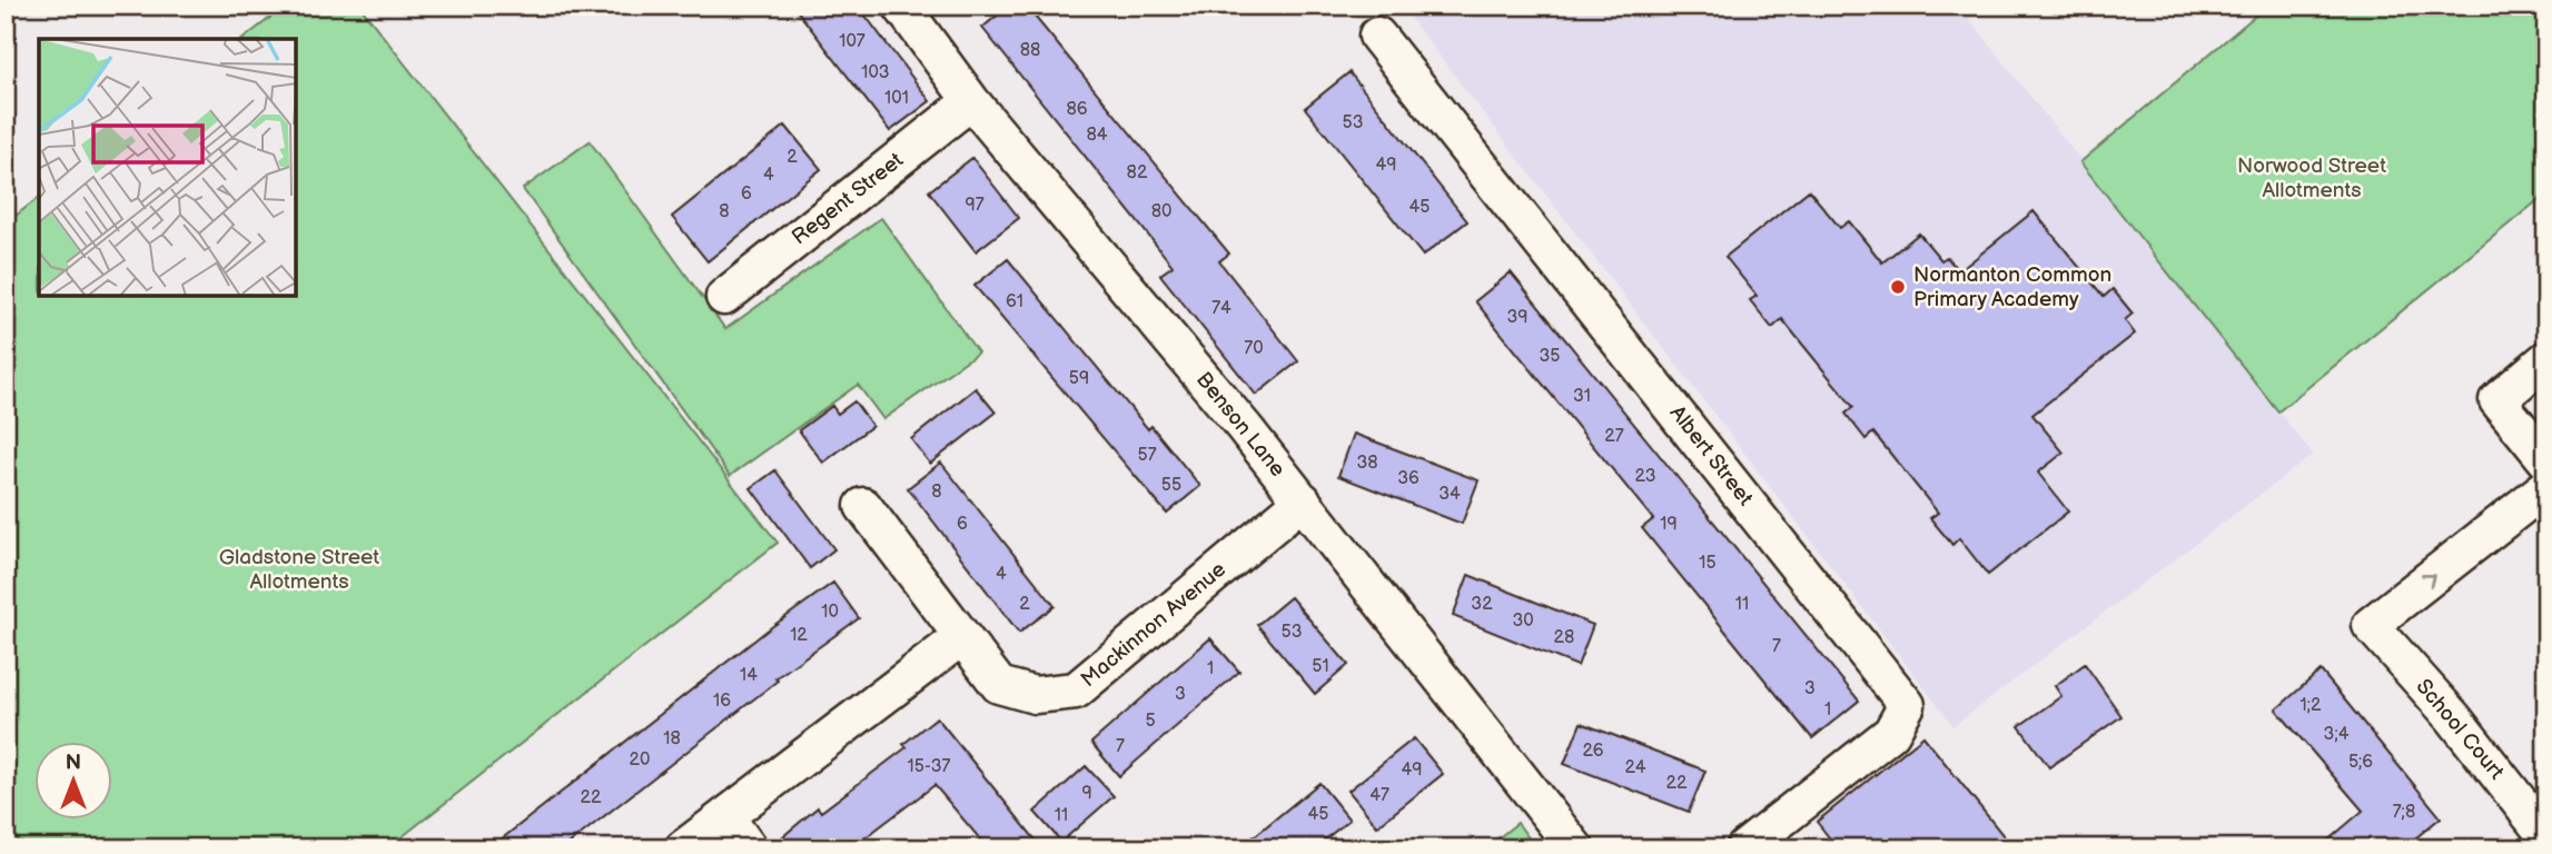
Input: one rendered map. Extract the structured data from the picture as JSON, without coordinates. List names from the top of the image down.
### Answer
{
  "streets": {
    "street": [
      "Regent Street",
      "Benson Lane",
      "Albert Street",
      "Mackinnon Avenue",
      "School Court"
    ]
  },
  "crossings": [
    ["Regent Street", "Benson Lane"],
    ["Benson Lane", "Mackinnon Avenue"]
  ],
  "parks": ["Norwood Street Allotments", "Gladstone Street Allotments"],
  "places": ["Normanton Common Primary Academy"],
  "house_numbers": [
    "107",
    "88",
    "103",
    "101",
    "86",
    "53",
    "84",
    "2",
    "49",
    "82",
    "4",
    "6",
    "97",
    "45",
    "8",
    "80",
    "61",
    "74",
    "39",
    "70",
    "35",
    "59",
    "31",
    "27",
    "57",
    "38",
    "23",
    "36",
    "55",
    "8",
    "34",
    "6",
    "19",
    "15",
    "4",
    "2",
    "32",
    "11",
    "10",
    "30",
    "53",
    "12",
    "28",
    "7",
    "51",
    "1",
    "14",
    "3",
    "3",
    "16",
    "1;2",
    "1",
    "5",
    "3;4",
    "18",
    "7",
    "26",
    "20",
    "5;6",
    "15-37",
    "24",
    "49",
    "22",
    "9",
    "47",
    "22",
    "7;8",
    "45",
    "11"
  ],
  "north": "top"
}
